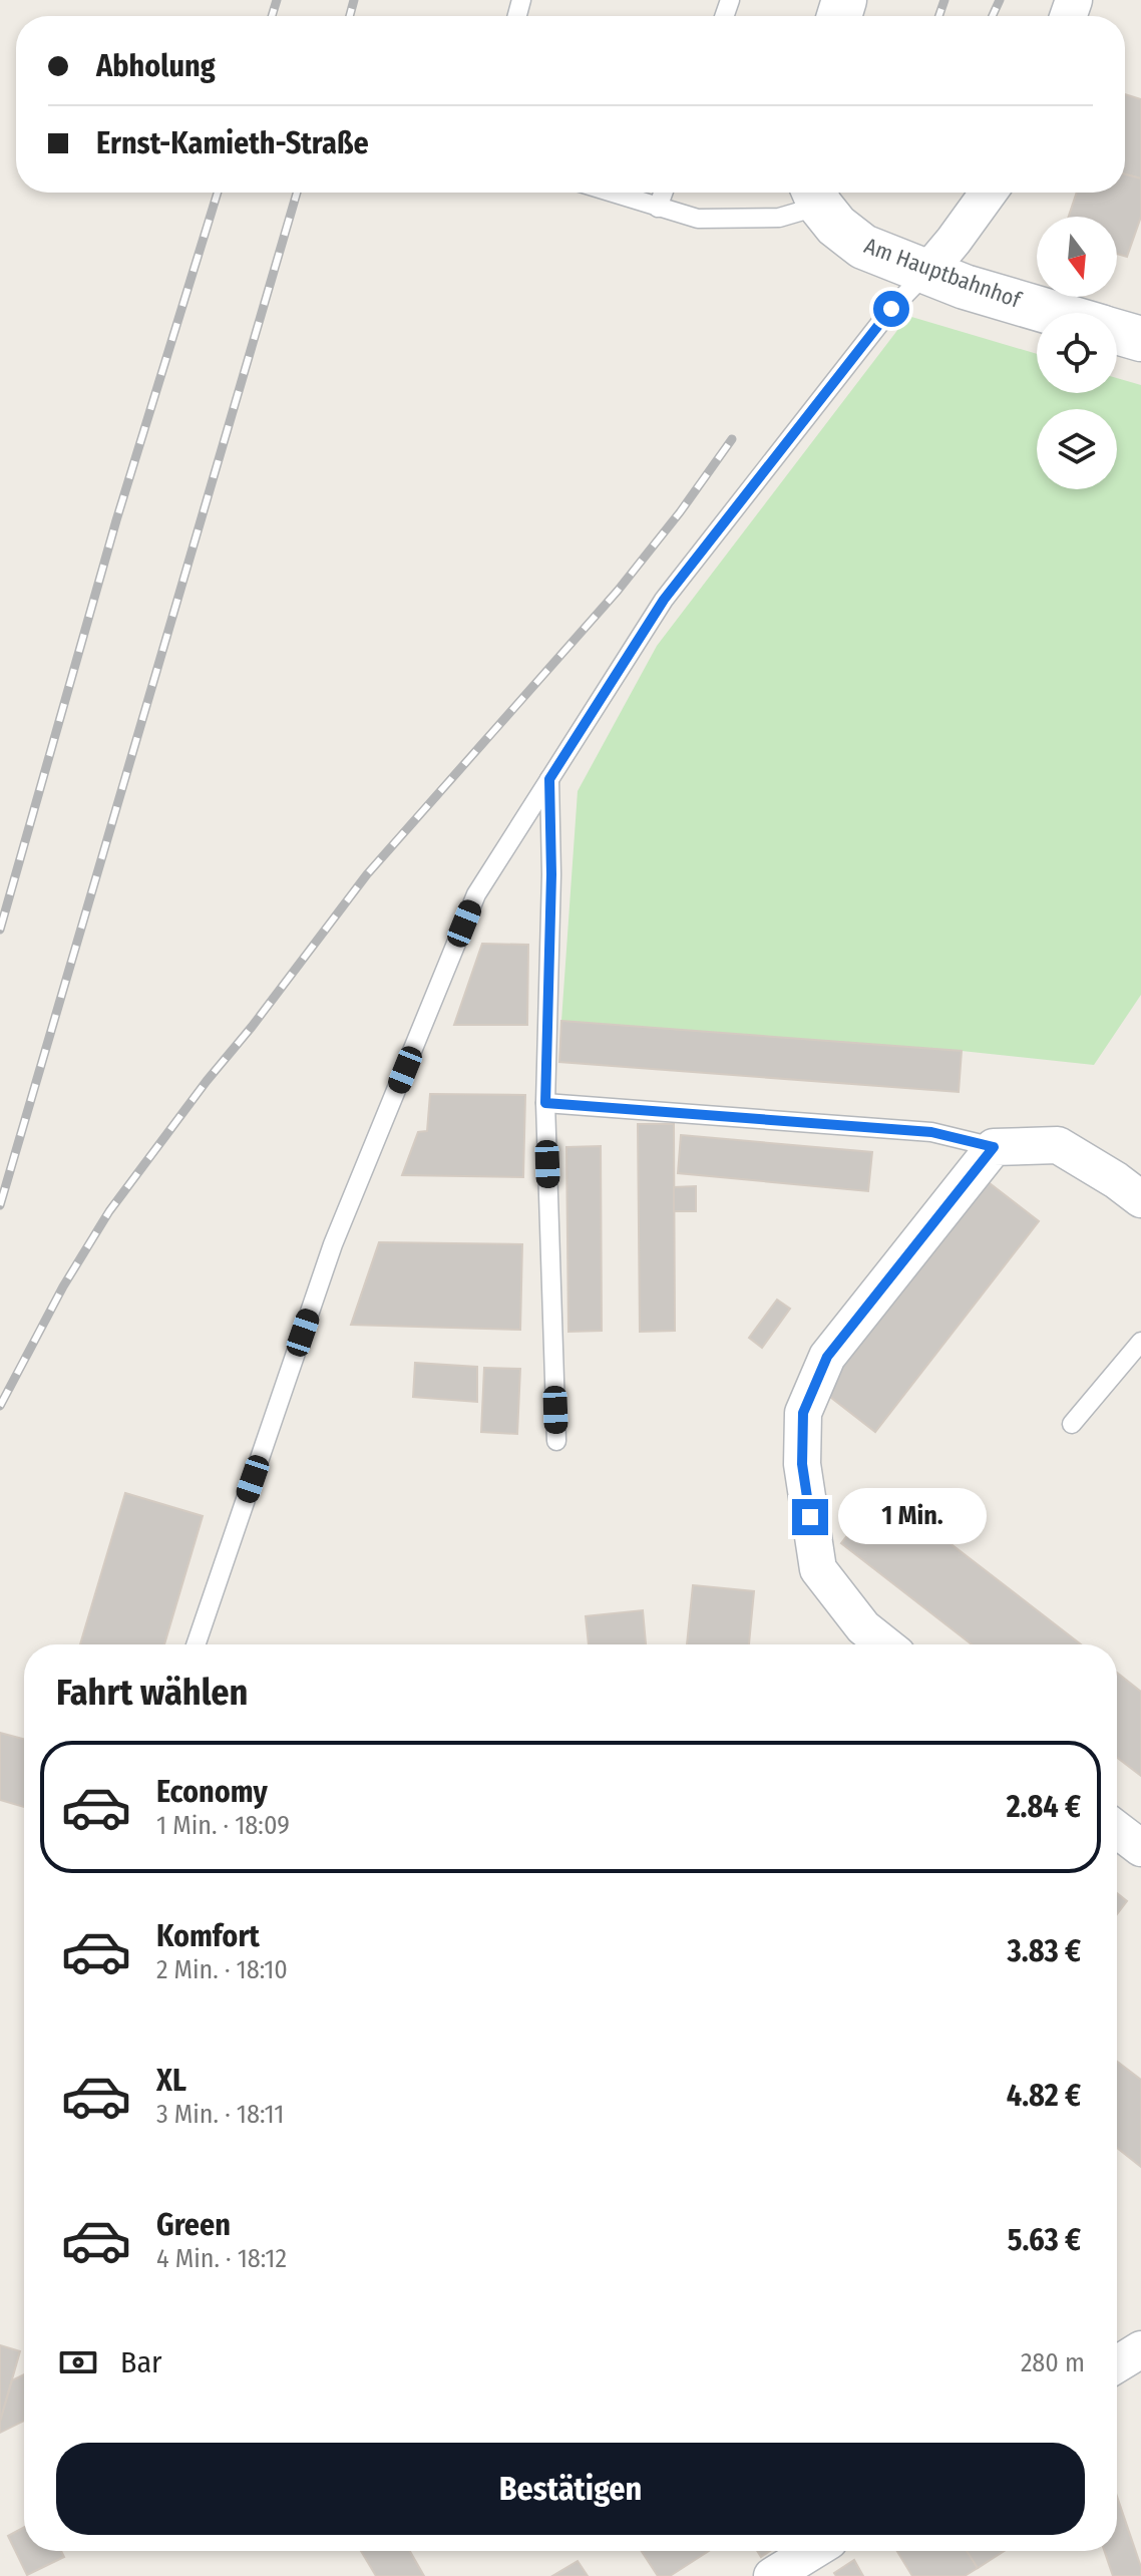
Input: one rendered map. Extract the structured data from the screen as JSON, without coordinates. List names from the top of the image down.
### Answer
{
  "streets": {
    "street": ["Am Hauptbahnhof"]
  },
  "north": "bottom",
  "page": {
    "banner": ["Abholung", "Ernst-Kamieth-Straße"],
    "bubble": "1 Min.",
    "heading": "Fahrt wählen",
    "list": [
      {
        "name": "Economy",
        "note": "1 Min. · 18:09",
        "value": "2.84 €"
      },
      {
        "name": "Komfort",
        "note": "2 Min. · 18:10",
        "value": "3.83 €"
      },
      {
        "name": "XL",
        "note": "3 Min. · 18:11",
        "value": "4.82 €"
      },
      {
        "name": "Green",
        "note": "4 Min. · 18:12",
        "value": "5.63 €"
      }
    ],
    "pay": ["Bar", "280 m"],
    "buttons": "Bestätigen"
  }
}
